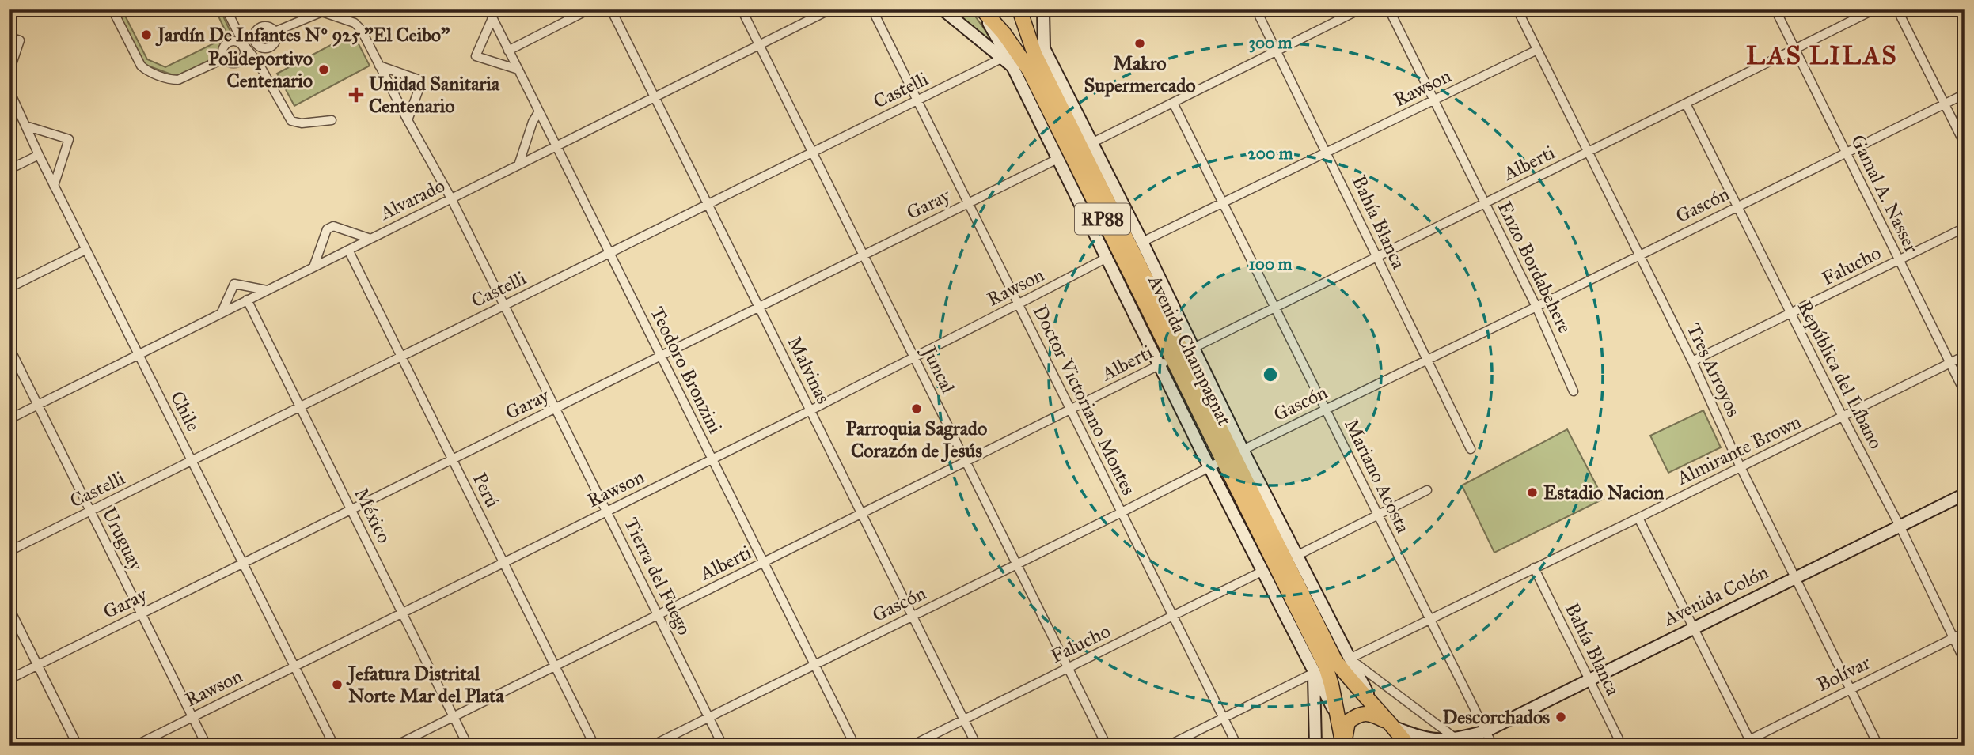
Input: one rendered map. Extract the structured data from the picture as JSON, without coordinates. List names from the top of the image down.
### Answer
{
  "streets": {
    "highway": ["RP88", "Avenida Champagnat", "Avenida Colón"],
    "street": [
      "Rawson",
      "Castelli",
      "Alberti",
      "Gamal A. Nasser",
      "Alvarado",
      "Garay",
      "Gascón",
      "Bahía Blanca",
      "Falucho",
      "Enzo Bordabehere",
      "Teodoro Bronzini",
      "Malvinas",
      "Juncal",
      "Tres Arroyos",
      "República del Líbano",
      "Doctor Victoriano Montes",
      "Chile",
      "Almirante Brown",
      "Mariano Acosta",
      "Perú",
      "México",
      "Uruguay",
      "Tierra del Fuego",
      "Bolívar"
    ]
  },
  "crossings": [
    ["Rawson", "Bahía Blanca"],
    ["Rawson", "Enzo Bordabehere"],
    ["Rawson", "Avenida Champagnat"],
    ["Rawson", "Teodoro Bronzini"],
    ["Rawson", "Malvinas"],
    ["Rawson", "Juncal"],
    ["Rawson", "Tres Arroyos"],
    ["Rawson", "Doctor Victoriano Montes"],
    ["Rawson", "Chile"],
    ["Rawson", "Mariano Acosta"],
    ["Rawson", "Perú"],
    ["Rawson", "México"],
    ["Rawson", "Uruguay"],
    ["Rawson", "Tierra del Fuego"],
    ["Castelli", "Avenida Champagnat"],
    ["Castelli", "Teodoro Bronzini"],
    ["Castelli", "Malvinas"],
    ["Castelli", "Juncal"],
    ["Castelli", "Doctor Victoriano Montes"],
    ["Castelli", "Chile"],
    ["Castelli", "Perú"],
    ["Castelli", "México"],
    ["Castelli", "Uruguay"],
    ["Castelli", "Tierra del Fuego"],
    ["Alberti", "Gamal A. Nasser"],
    ["Alberti", "Bahía Blanca"],
    ["Alberti", "Enzo Bordabehere"],
    ["Alberti", "Avenida Champagnat"],
    ["Alberti", "Teodoro Bronzini"],
    ["Alberti", "Malvinas"],
    ["Alberti", "Juncal"],
    ["Alberti", "Tres Arroyos"],
    ["Alberti", "República del Líbano"],
    ["Alberti", "Doctor Victoriano Montes"],
    ["Alberti", "Mariano Acosta"],
    ["Alberti", "Perú"],
    ["Alberti", "México"],
    ["Alberti", "Tierra del Fuego"],
    ["Gamal A. Nasser", "Gascón"],
    ["Gamal A. Nasser", "Falucho"],
    ["Gamal A. Nasser", "Almirante Brown"],
    ["Alvarado", "Teodoro Bronzini"],
    ["Alvarado", "Malvinas"],
    ["Alvarado", "Juncal"],
    ["Alvarado", "Chile"],
    ["Alvarado", "Perú"],
    ["Alvarado", "México"],
    ["Alvarado", "Uruguay"],
    ["Alvarado", "Tierra del Fuego"],
    ["Garay", "Avenida Champagnat"],
    ["Garay", "Teodoro Bronzini"],
    ["Garay", "Malvinas"],
    ["Garay", "Juncal"],
    ["Garay", "Doctor Victoriano Montes"],
    ["Garay", "Chile"],
    ["Garay", "Perú"],
    ["Garay", "México"],
    ["Garay", "Uruguay"],
    ["Garay", "Tierra del Fuego"],
    ["Gascón", "Bahía Blanca"],
    ["Gascón", "Enzo Bordabehere"],
    ["Gascón", "Avenida Champagnat"],
    ["Gascón", "Teodoro Bronzini"],
    ["Gascón", "Malvinas"],
    ["Gascón", "Juncal"],
    ["Gascón", "Tres Arroyos"],
    ["Gascón", "República del Líbano"],
    ["Gascón", "Doctor Victoriano Montes"],
    ["Gascón", "Mariano Acosta"],
    ["Gascón", "Tierra del Fuego"],
    ["Bahía Blanca", "Almirante Brown"],
    ["Bahía Blanca", "Avenida Colón"],
    ["Falucho", "Avenida Champagnat"],
    ["Falucho", "Malvinas"],
    ["Falucho", "Juncal"],
    ["Falucho", "Tres Arroyos"],
    ["Falucho", "República del Líbano"],
    ["Falucho", "Doctor Victoriano Montes"],
    ["Avenida Champagnat", "Almirante Brown"],
    ["Avenida Champagnat", "Avenida Colón"],
    ["Tres Arroyos", "Almirante Brown"],
    ["Tres Arroyos", "Avenida Colón"],
    ["Tres Arroyos", "Bolívar"],
    ["República del Líbano", "Almirante Brown"],
    ["República del Líbano", "Avenida Colón"],
    ["República del Líbano", "Bolívar"],
    ["Almirante Brown", "Mariano Acosta"],
    ["Mariano Acosta", "Avenida Colón"]
  ],
  "districts": ["LAS LILAS"],
  "places": {
    "other": [
      "Jardín De Infantes Nº 925 \"El Ceibo\"",
      "Makro Supermercado",
      "Polideportivo Centenario",
      "Parroquia Sagrado Corazón de Jesús",
      "Estadio Nacion",
      "Jefatura Distrital Norte Mar del Plata",
      "Descorchados"
    ],
    "health": ["Unidad Sanitaria Centenario"]
  },
  "rings": ["300 m", "200 m", "100 m"]
}
